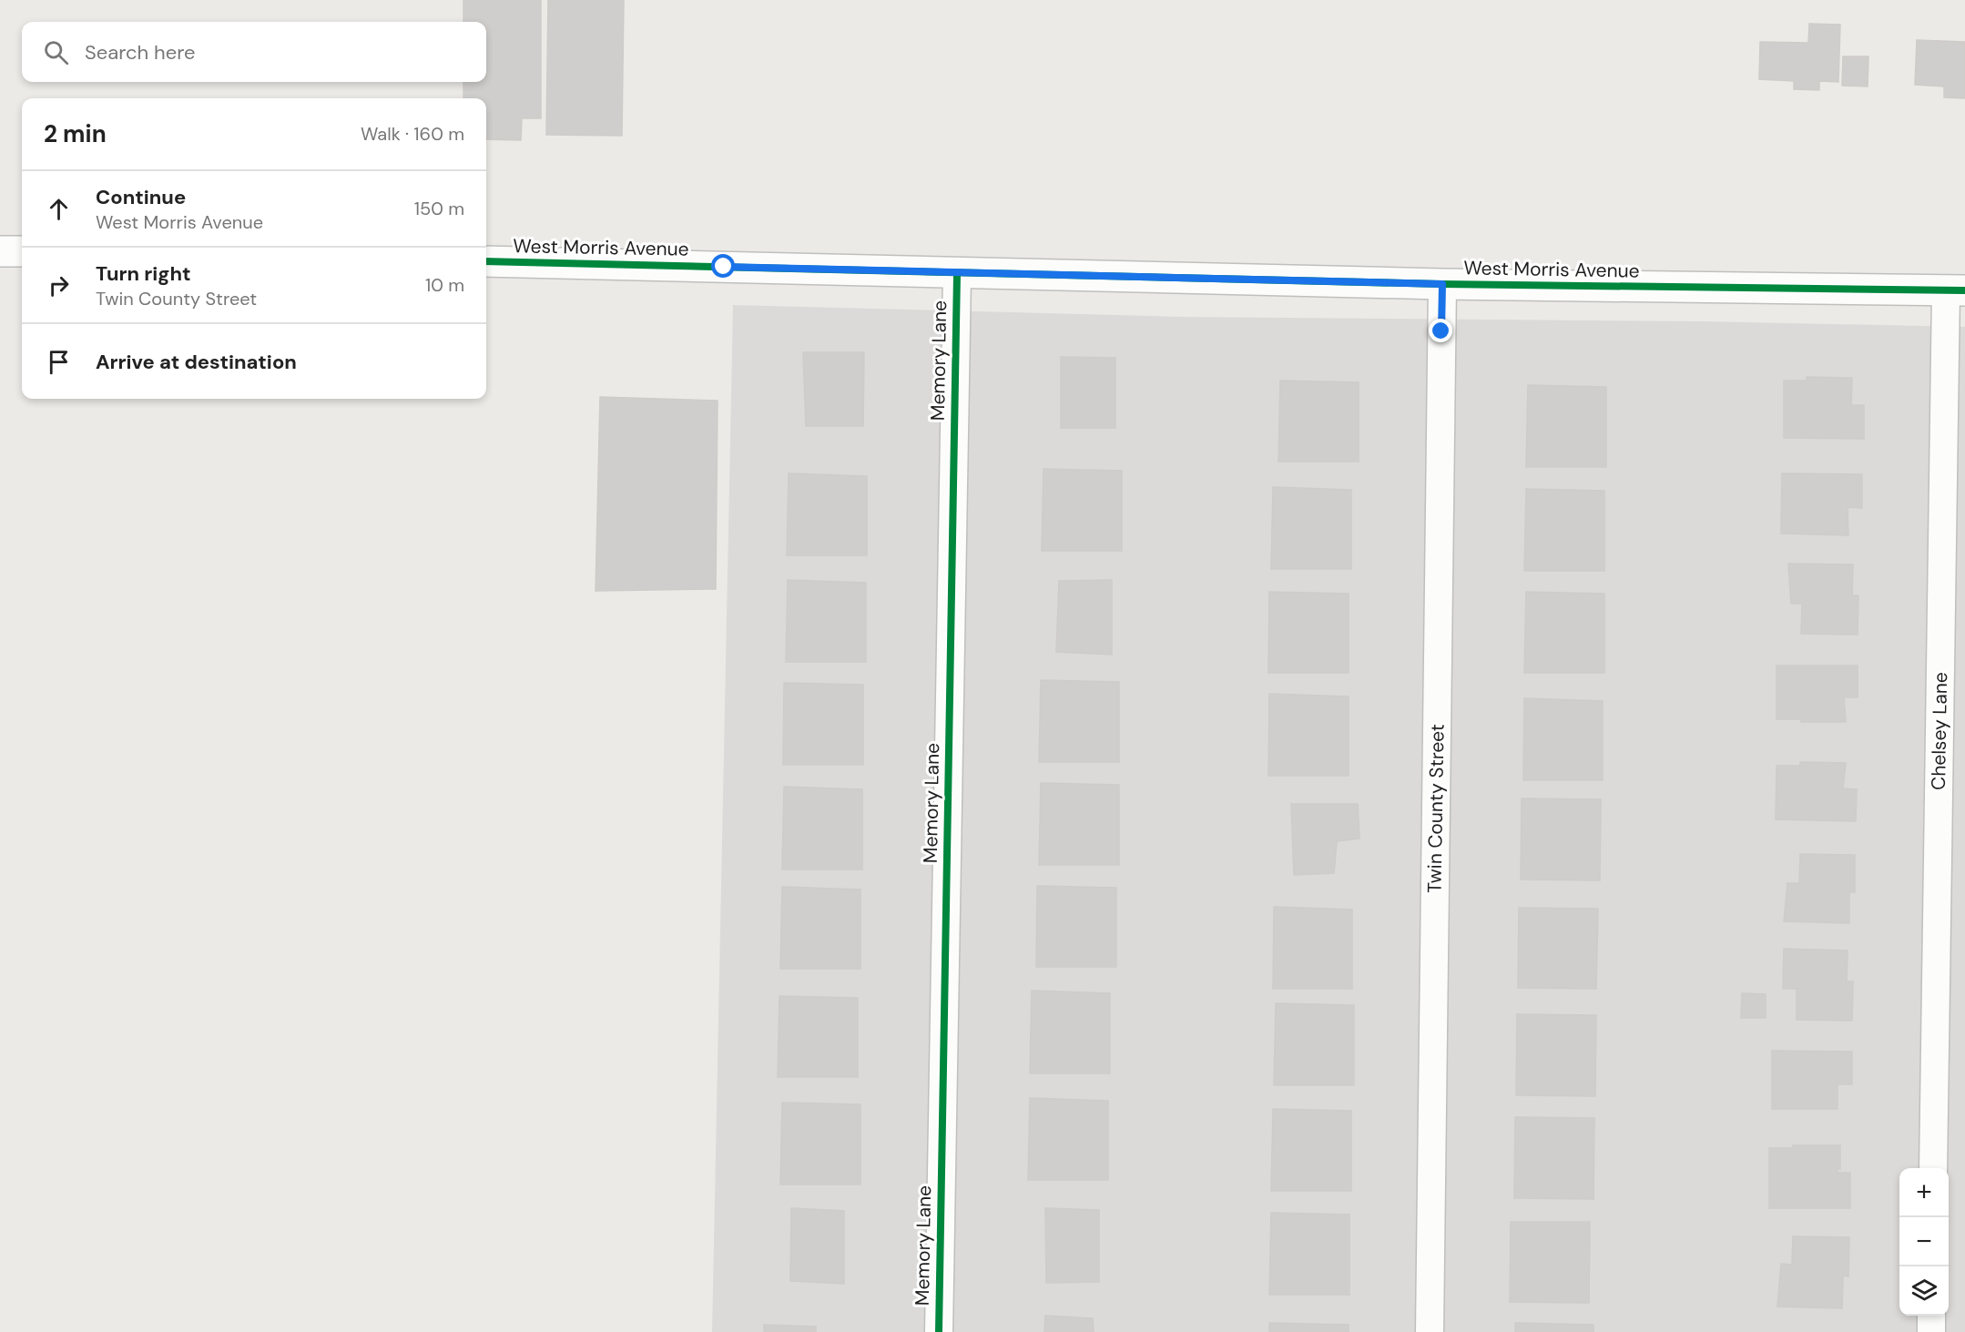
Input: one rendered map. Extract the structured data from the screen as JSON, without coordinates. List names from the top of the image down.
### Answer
{
  "streets": {
    "street": [
      "West Morris Avenue",
      "Memory Lane",
      "Chelsey Lane",
      "Twin County Street"
    ]
  },
  "crossings": [
    ["West Morris Avenue", "Memory Lane"],
    ["West Morris Avenue", "Chelsey Lane"],
    ["West Morris Avenue", "Twin County Street"]
  ],
  "page": {
    "search": "Search here",
    "heading": ["2 min", "Walk · 160 m"],
    "list": [
      ["Continue", "West Morris Avenue", "150 m"],
      ["Turn right", "Twin County Street", "10 m"],
      "Arrive at destination"
    ],
    "map_buttons": ["+", "−"]
  }
}
